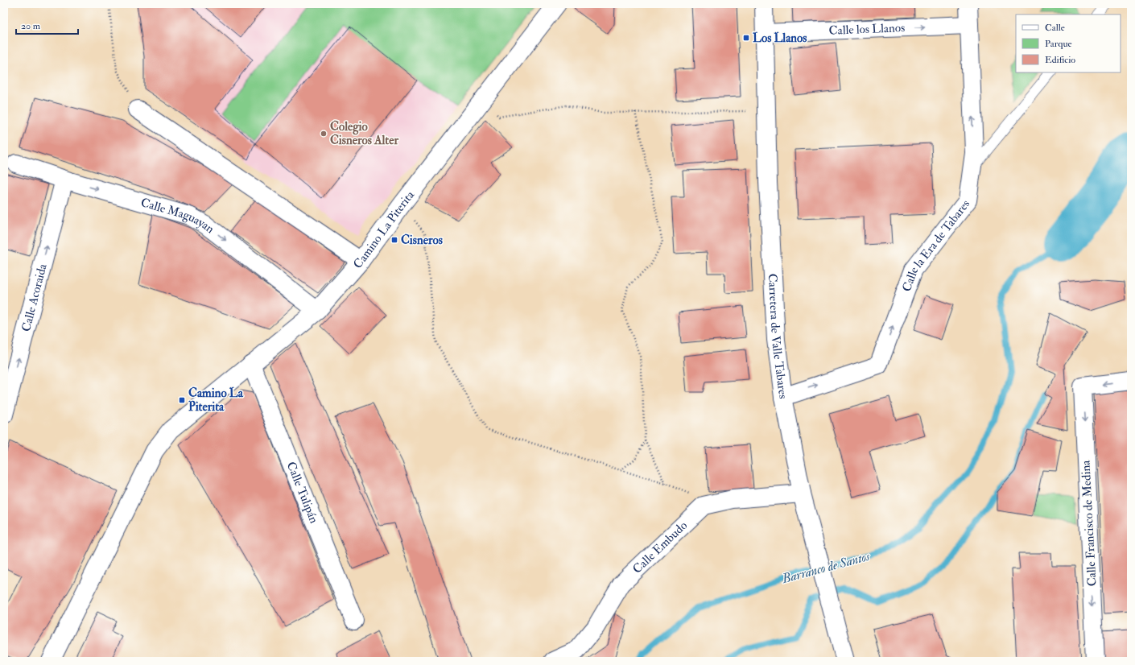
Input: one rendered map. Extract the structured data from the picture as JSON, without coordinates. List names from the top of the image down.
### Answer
{
  "streets": {
    "street": [
      "Calle los Llanos",
      "Calle Maguayan",
      "Camino La Piterita",
      "Calle la Era de Tabares",
      "Calle Acoraida",
      "Carretera de Valle Tabares",
      "Calle Tulipán",
      "Calle Francisco de Medina",
      "Calle Embudo"
    ]
  },
  "crossings": [
    ["Calle los Llanos", "Calle la Era de Tabares"],
    ["Calle los Llanos", "Carretera de Valle Tabares"],
    ["Calle Maguayan", "Camino La Piterita"],
    ["Calle Maguayan", "Calle Acoraida"],
    ["Camino La Piterita", "Calle Tulipán"],
    ["Calle la Era de Tabares", "Carretera de Valle Tabares"]
  ],
  "one_way": [
    "Calle los Llanos",
    "Calle la Era de Tabares",
    "Calle Acoraida",
    "Calle Francisco de Medina"
  ],
  "water": ["Barranco de Santos"],
  "places": {
    "transit": ["Los Llanos", "Cisneros", "Camino La Piterita"],
    "other": ["Colegio Cisneros Alter"]
  },
  "legend": ["Calle", "Parque", "Edificio"],
  "scale_bar": "20 m"
}
